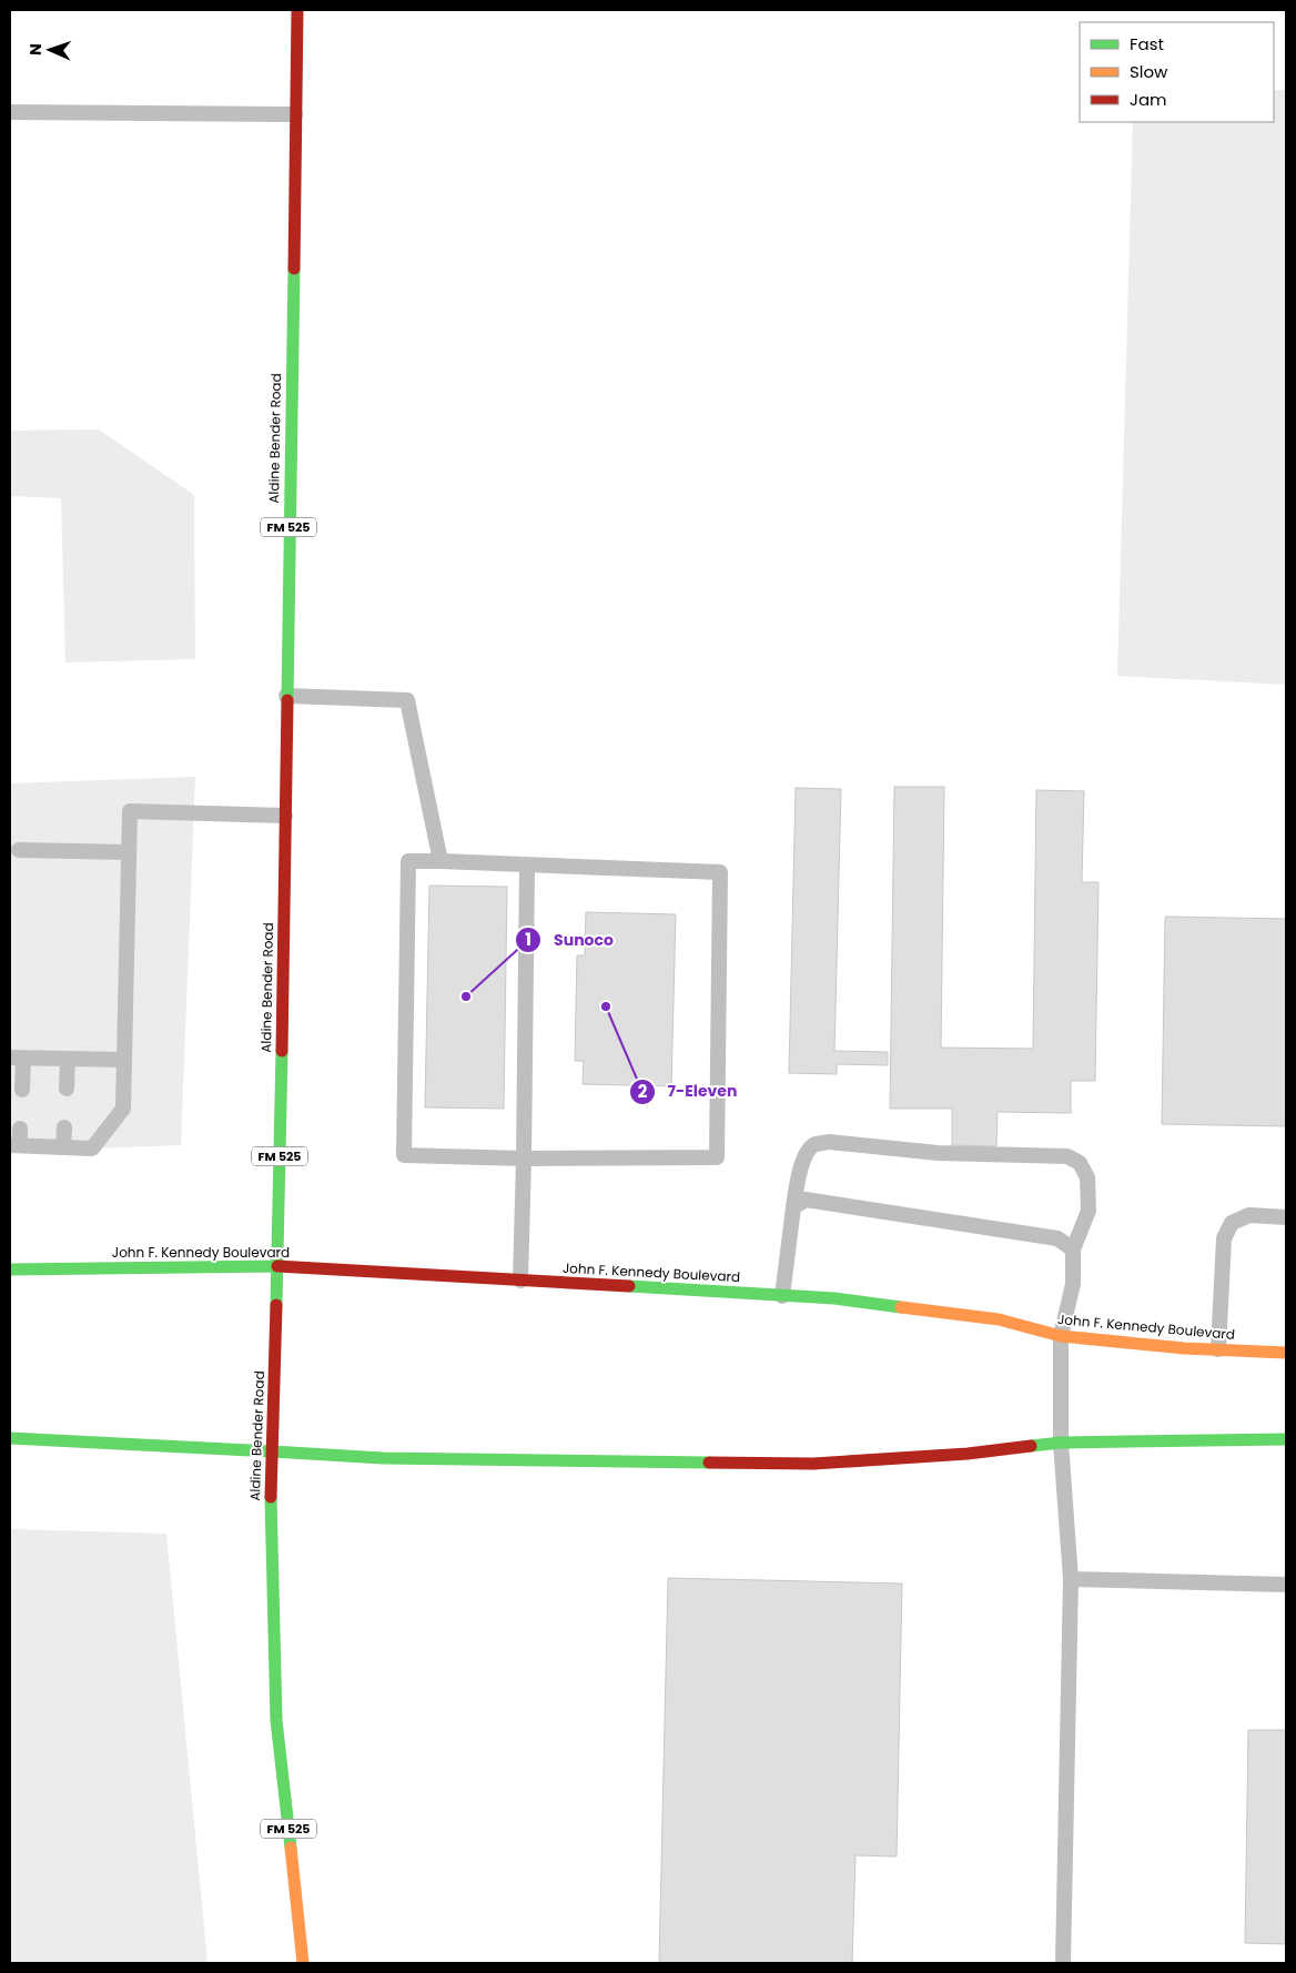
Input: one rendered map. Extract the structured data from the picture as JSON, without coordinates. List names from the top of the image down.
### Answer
{
  "streets": {
    "main road": ["Aldine Bender Road", "FM 525", "John F. Kennedy Boulevard"]
  },
  "crossings": [
    ["Aldine Bender Road", "John F. Kennedy Boulevard"]
  ],
  "places": ["Sunoco", "7-Eleven"],
  "legend": ["Fast", "Slow", "Jam"],
  "north": "left"
}
